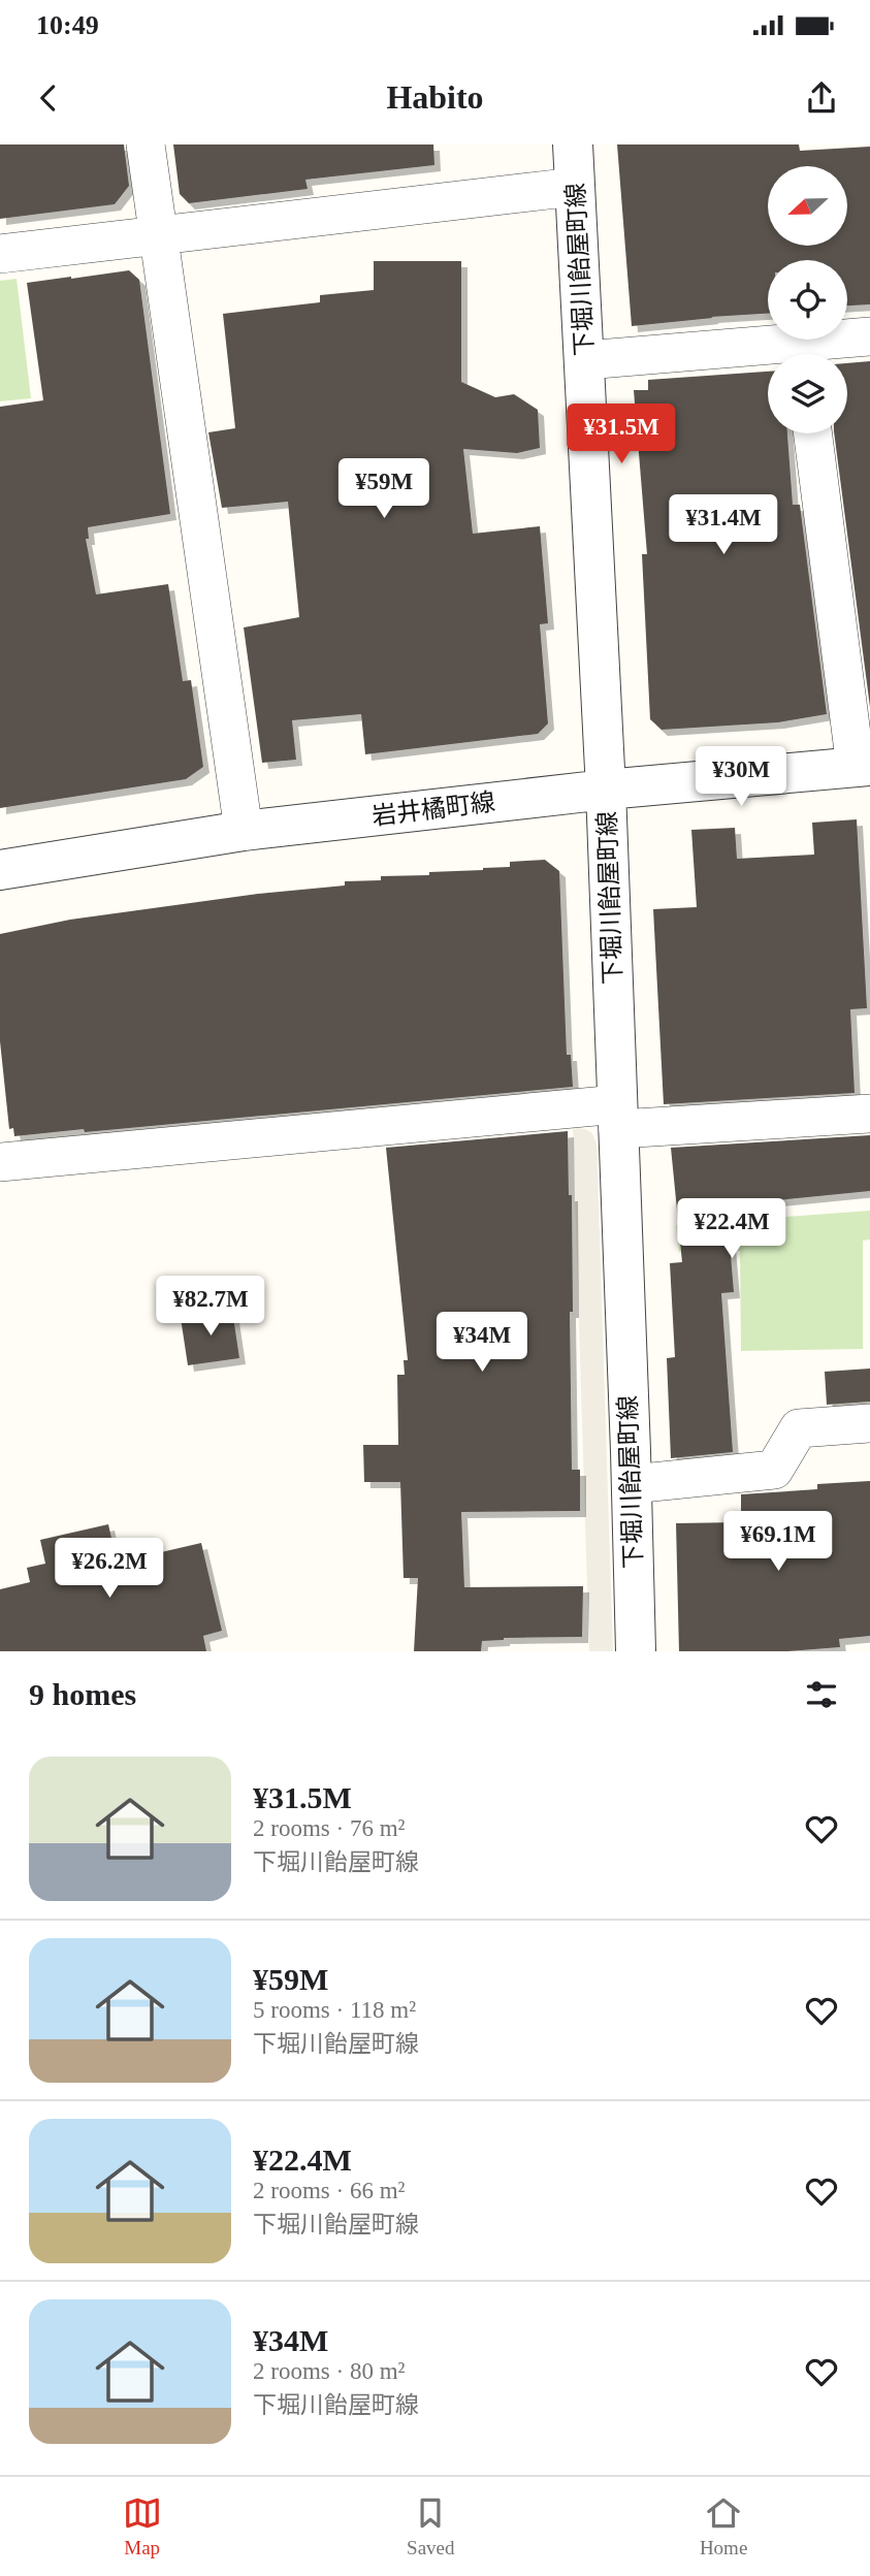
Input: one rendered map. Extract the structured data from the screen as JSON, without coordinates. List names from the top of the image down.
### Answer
{
  "streets": {
    "street": ["下堀川飴屋町線", "岩井橘町線"]
  },
  "crossings": [
    ["下堀川飴屋町線", "岩井橘町線"]
  ],
  "north": "left",
  "page": {
    "status": "10:49",
    "header": "Habito",
    "price": [
      "¥31.5M",
      "¥59M",
      "¥31.4M",
      "¥30M",
      "¥22.4M",
      "¥82.7M",
      "¥34M",
      "¥69.1M",
      "¥26.2M"
    ],
    "heading": "9 homes",
    "list": [
      {
        "name": "¥31.5M",
        "note": "2 rooms · 76 m² · 下堀川飴屋町線"
      },
      {
        "name": "¥59M",
        "note": "5 rooms · 118 m² · 下堀川飴屋町線"
      },
      {
        "name": "¥22.4M",
        "note": "2 rooms · 66 m² · 下堀川飴屋町線"
      },
      {
        "name": "¥34M",
        "note": "2 rooms · 80 m² · 下堀川飴屋町線"
      }
    ],
    "tabs": ["Map", "Saved", "Home"]
  }
}
